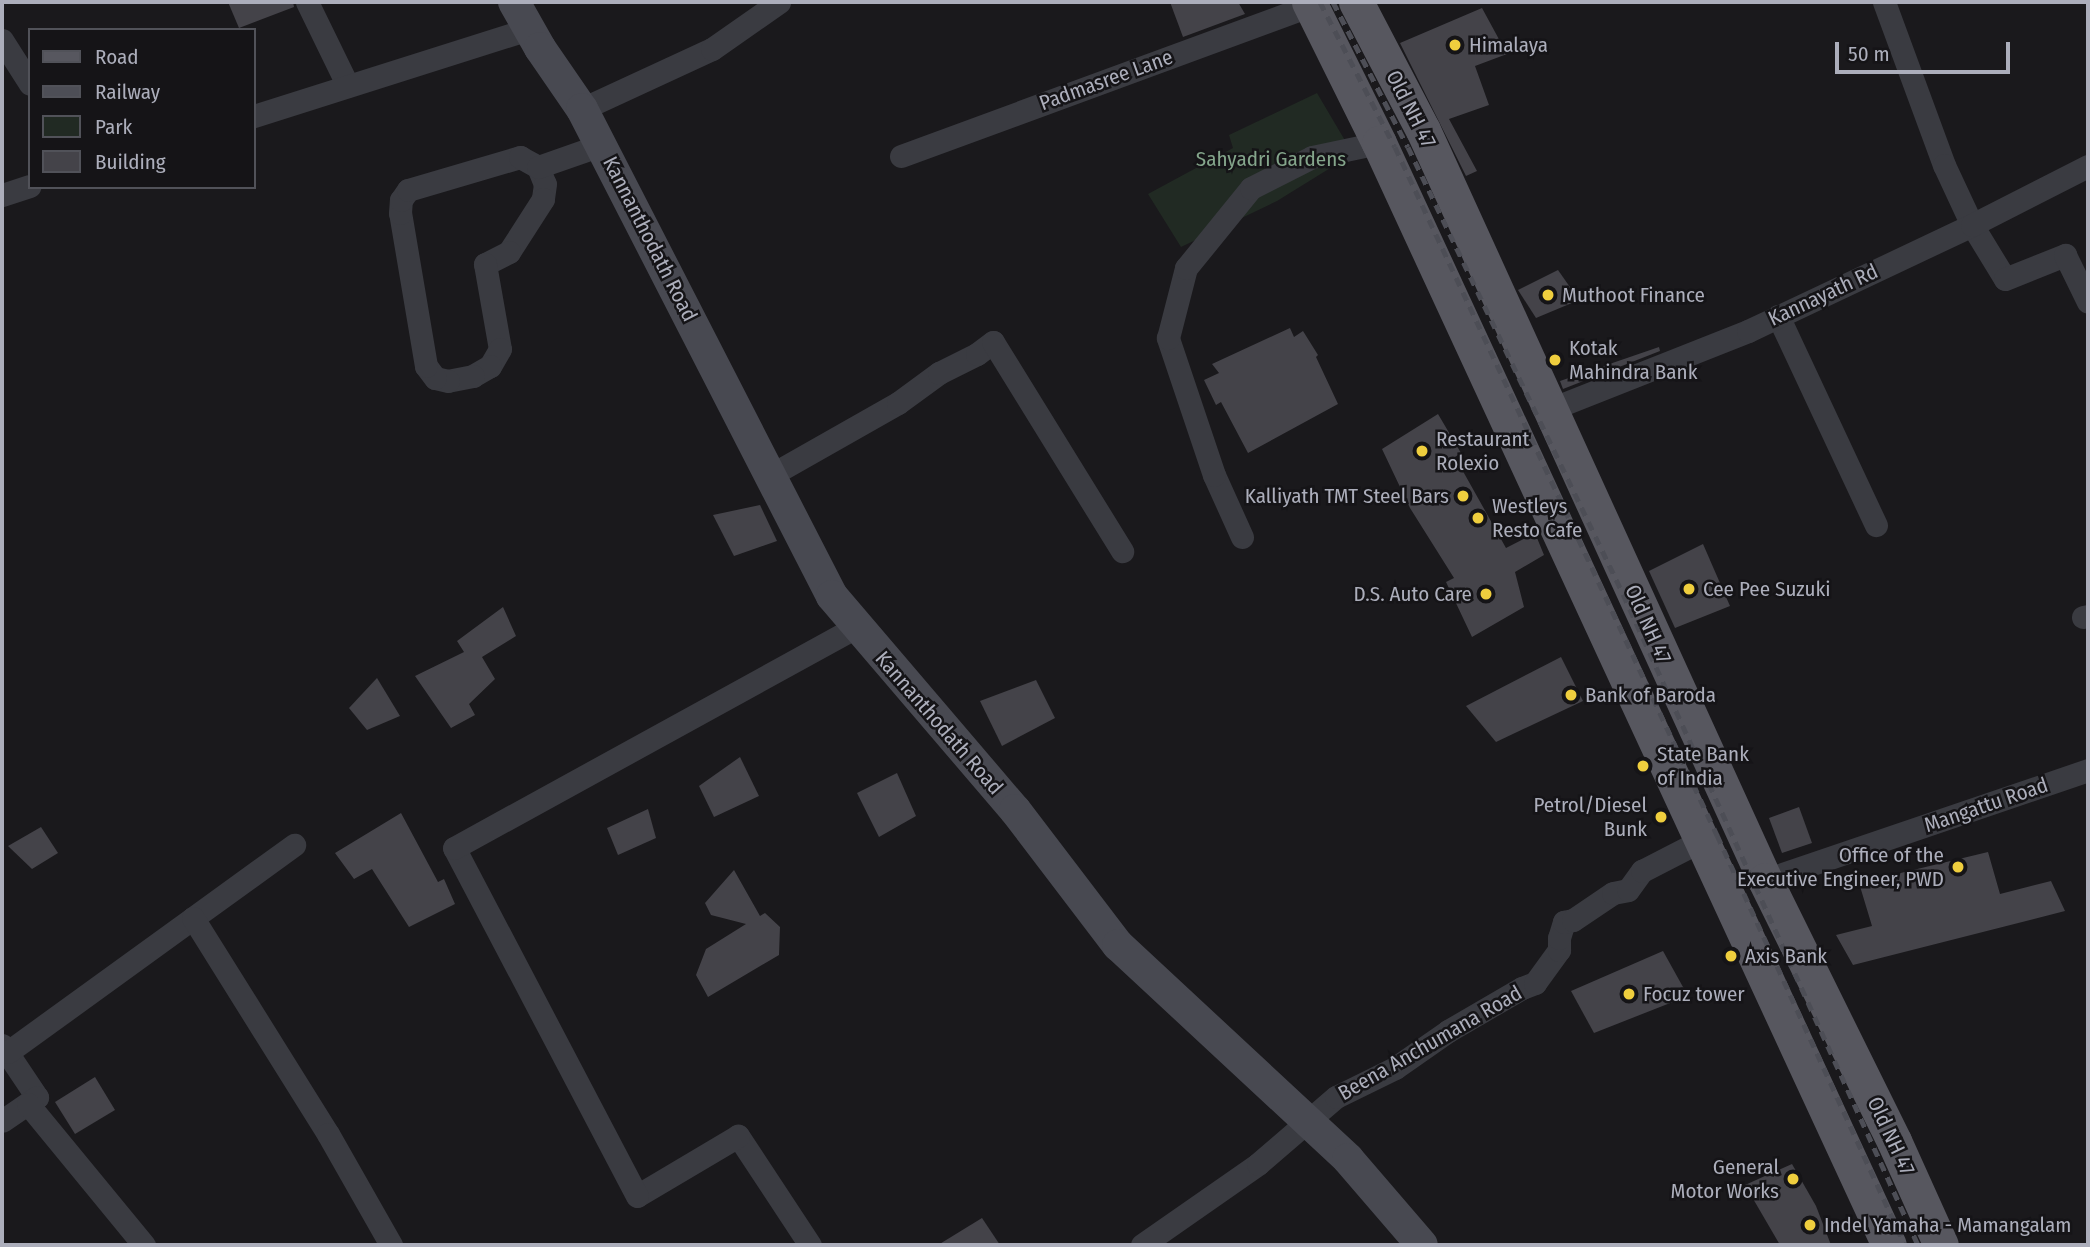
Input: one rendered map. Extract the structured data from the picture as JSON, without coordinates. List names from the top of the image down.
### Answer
{
  "streets": {
    "main road": ["Old NH 47"],
    "street": [
      "Padmasree Lane",
      "Kannanthodath Road",
      "Kannayath Rd",
      "Mangattu Road",
      "Beena Anchumana Road"
    ]
  },
  "crossings": [
    ["Padmasree Lane", "Old NH 47"],
    ["Old NH 47", "Kannayath Rd"],
    ["Old NH 47", "Mangattu Road"],
    ["Old NH 47", "Beena Anchumana Road"],
    ["Kannanthodath Road", "Beena Anchumana Road"]
  ],
  "parks": ["Sahyadri Gardens"],
  "places": [
    "Himalaya",
    "Muthoot Finance",
    "Kotak Mahindra Bank",
    "Restaurant Rolexio",
    "Kalliyath TMT Steel Bars",
    "Westleys Resto Cafe",
    "Cee Pee Suzuki",
    "D.S. Auto Care",
    "Bank of Baroda",
    "State Bank of India",
    "Petrol/Diesel Bunk",
    "Office of the Executive Engineer, PWD",
    "Axis Bank",
    "Focuz tower",
    "General Motor Works",
    "Indel Yamaha - Mamangalam"
  ],
  "legend": [
    "Road",
    "Railway",
    "Park",
    "Building"
  ],
  "scale_bar": "50 m"
}
